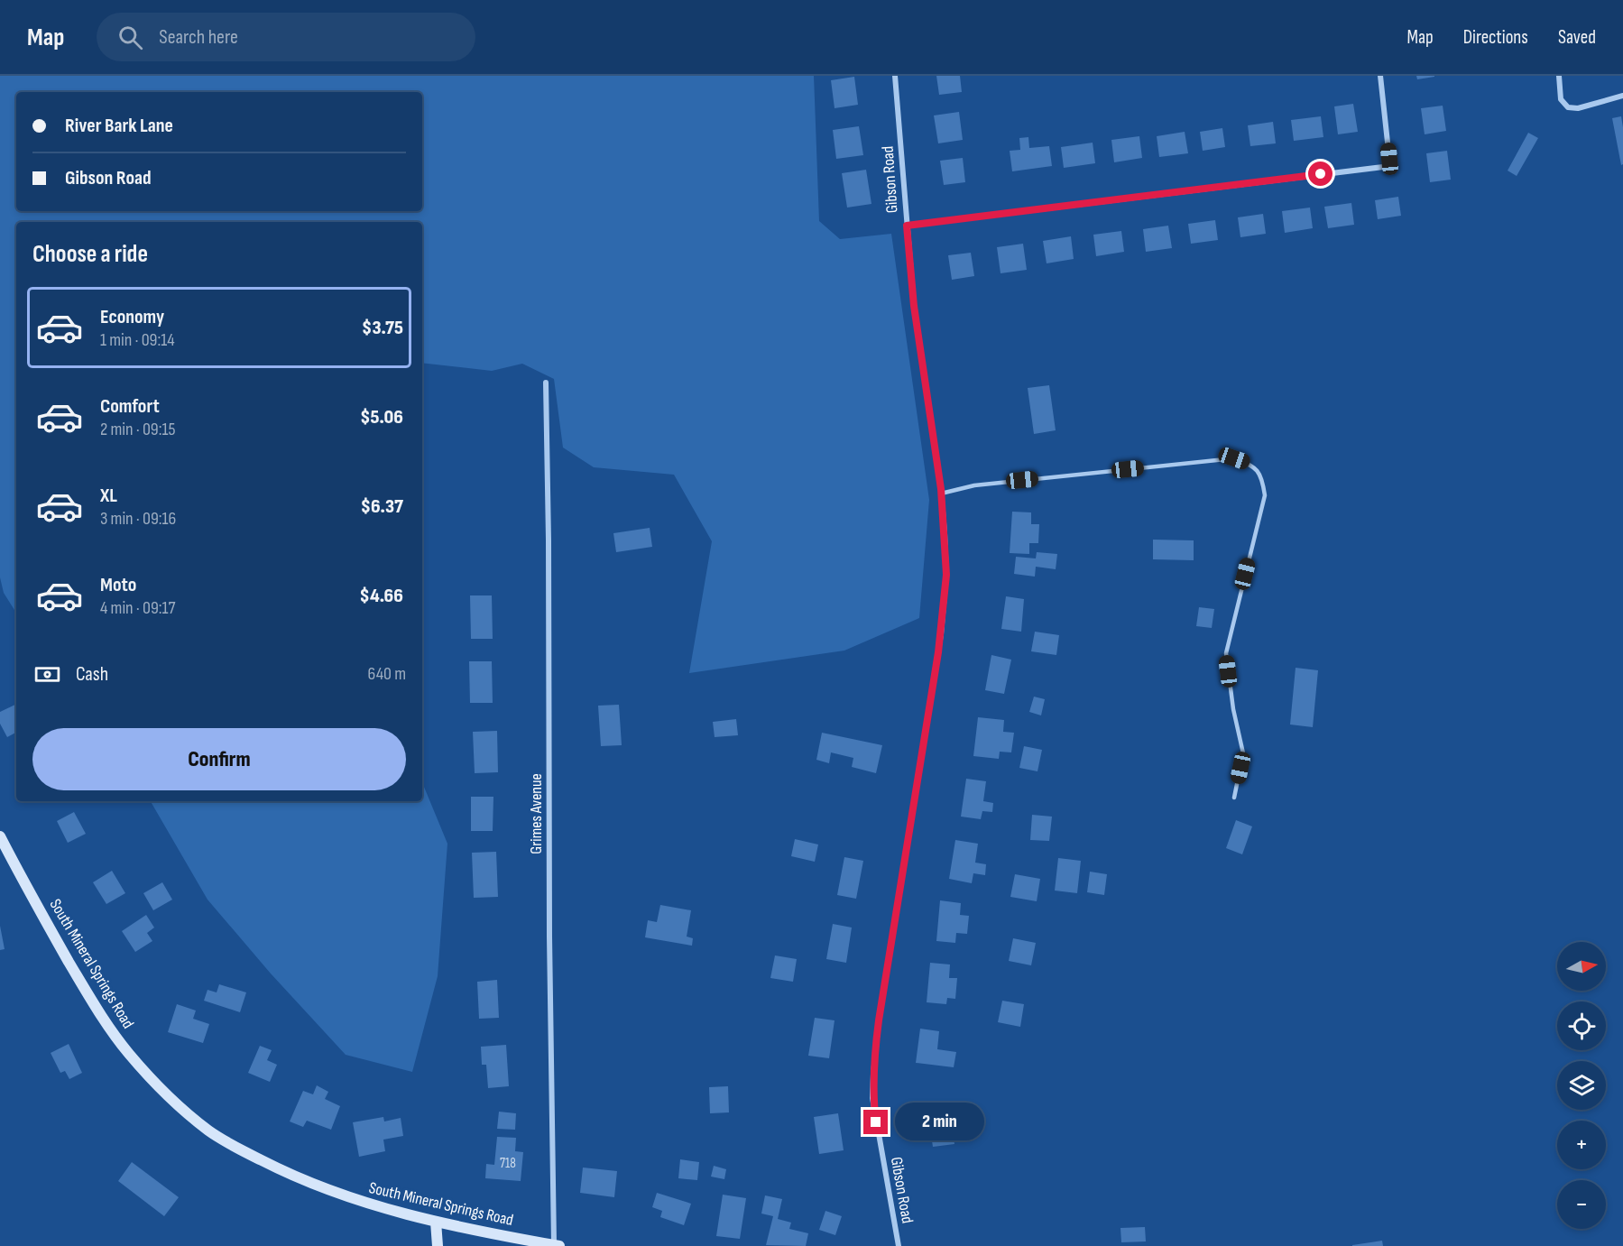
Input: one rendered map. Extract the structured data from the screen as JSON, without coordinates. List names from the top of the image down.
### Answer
{
  "streets": {
    "street": ["Gibson Road", "Grimes Avenue", "South Mineral Springs Road"]
  },
  "crossings": [
    ["Grimes Avenue", "South Mineral Springs Road"]
  ],
  "house_numbers": ["718"],
  "north": "right",
  "page": {
    "header": "Map",
    "search": "Search here",
    "nav": ["Map", "Directions", "Saved"],
    "banner": ["River Bark Lane", "Gibson Road"],
    "heading": "Choose a ride",
    "list": [
      {
        "name": "Economy",
        "note": "1 min · 09:14",
        "value": "$3.75"
      },
      {
        "name": "Comfort",
        "note": "2 min · 09:15",
        "value": "$5.06"
      },
      {
        "name": "XL",
        "note": "3 min · 09:16",
        "value": "$6.37"
      },
      {
        "name": "Moto",
        "note": "4 min · 09:17",
        "value": "$4.66"
      }
    ],
    "pay": ["Cash", "640 m"],
    "buttons": "Confirm",
    "map_buttons": ["+", "−"],
    "bubble": "2 min"
  }
}
